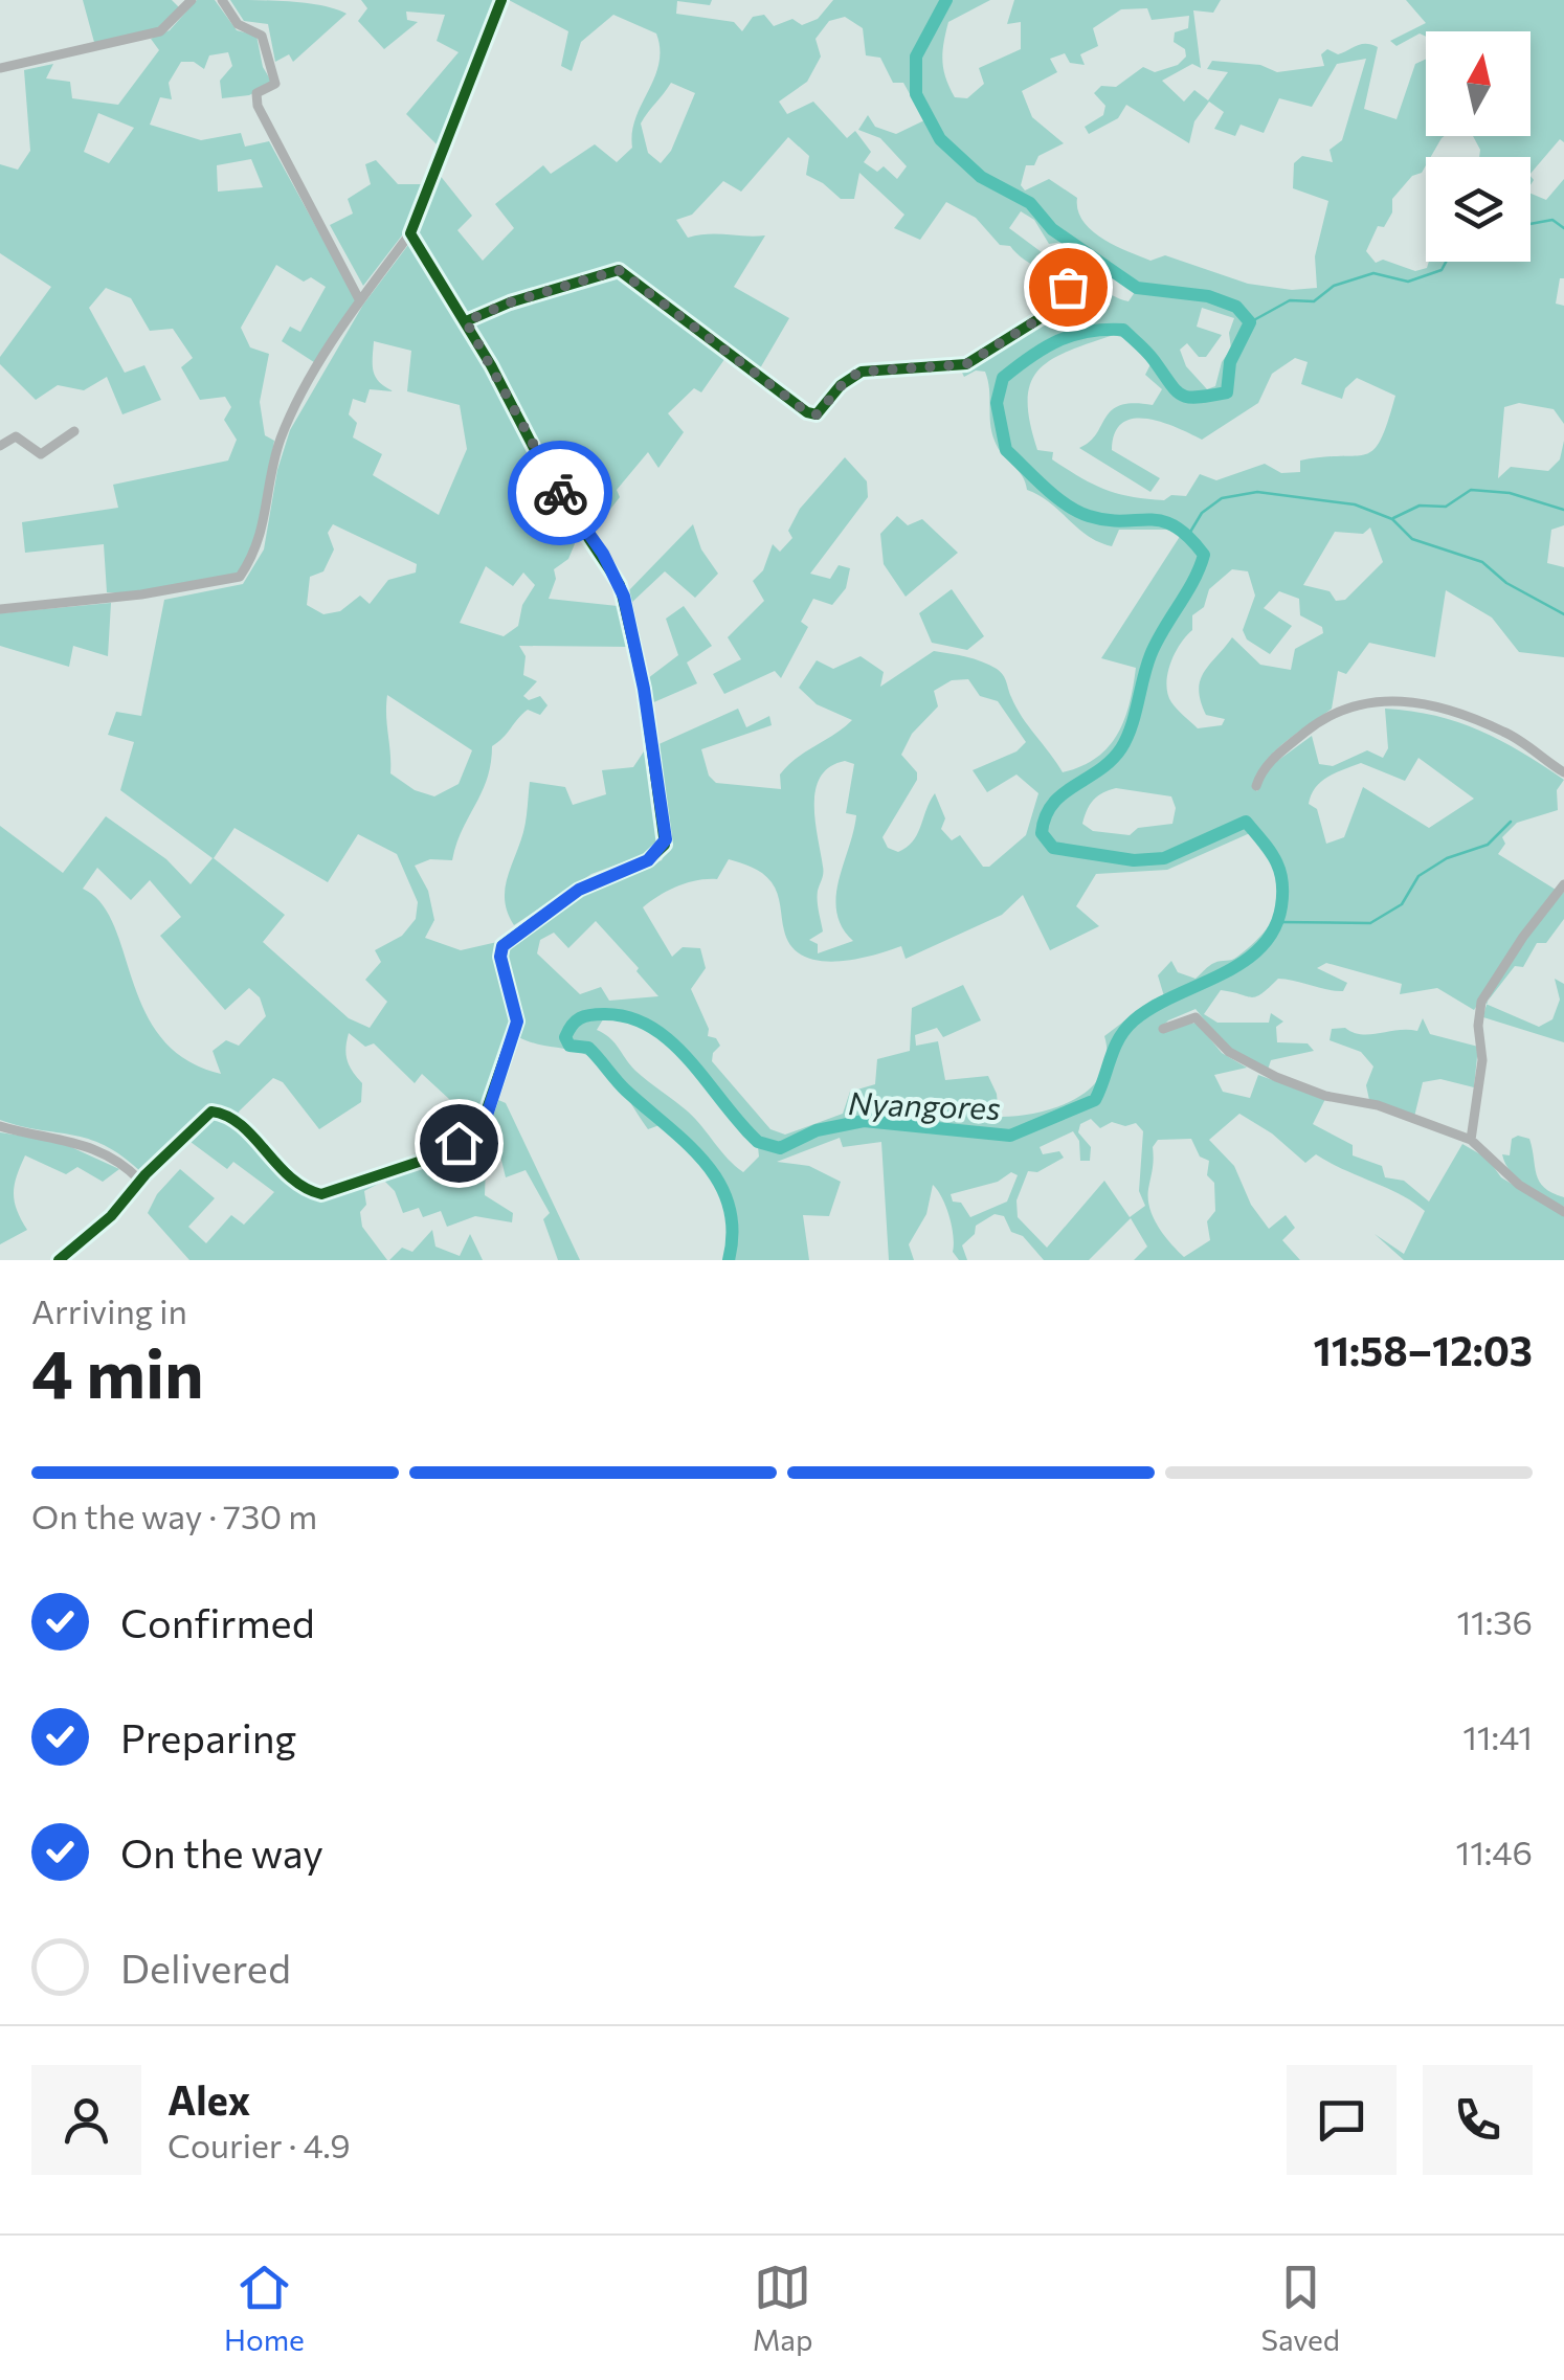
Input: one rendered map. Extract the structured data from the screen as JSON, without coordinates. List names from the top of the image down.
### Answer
{
  "water": ["Nyangores"],
  "north": "top",
  "page": {
    "heading": ["4 min", "Arriving in", "11:58–12:03"],
    "panel": ["Alex", "Courier · 4.9"],
    "bar": "On the way · 730 m",
    "list": [
      ["Confirmed", "11:36"],
      ["Preparing", "11:41"],
      ["On the way", "11:46"],
      "Delivered"
    ],
    "tabs": ["Home", "Map", "Saved"]
  }
}
